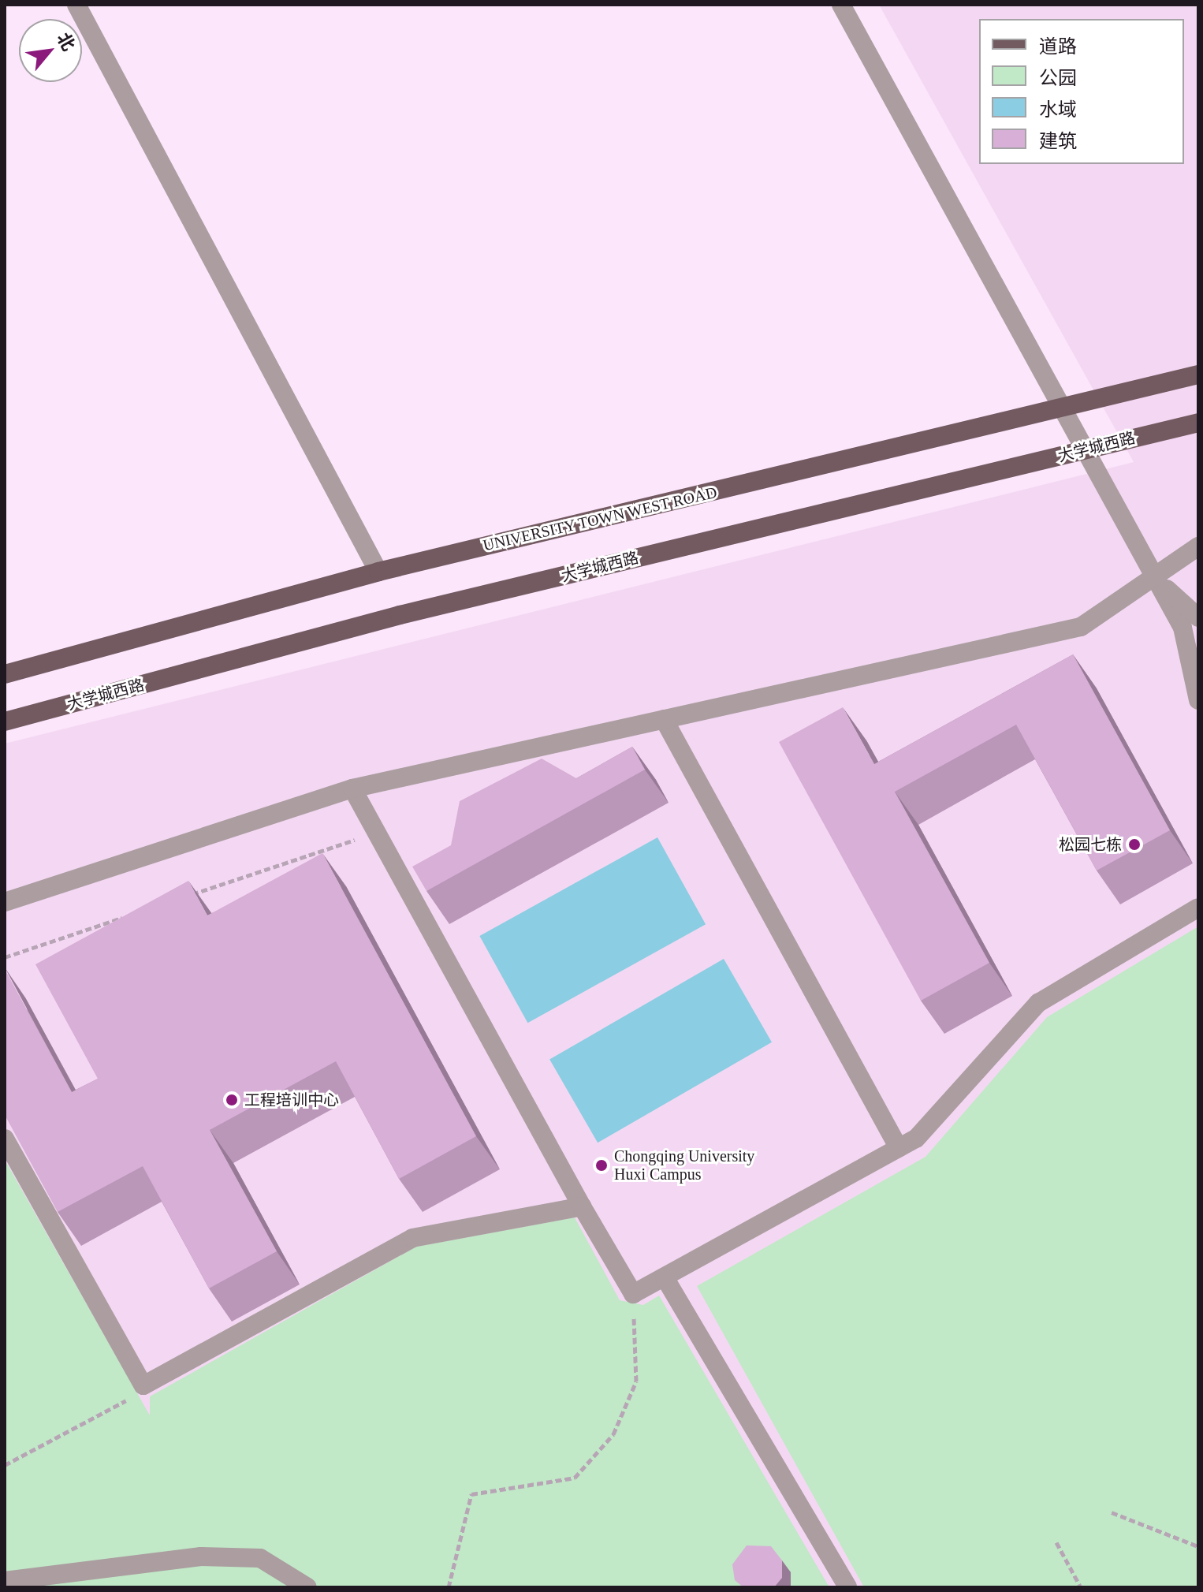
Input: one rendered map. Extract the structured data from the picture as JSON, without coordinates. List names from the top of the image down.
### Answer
{
  "streets": {
    "main road": ["大学城西路", "UNIVERSITY TOWN WEST ROAD"]
  },
  "places": ["松园七栋", "工程培训中心", "Chongqing University Huxi Campus"],
  "legend": [
    "道路",
    "公园",
    "水域",
    "建筑"
  ],
  "north": "top right"
}
